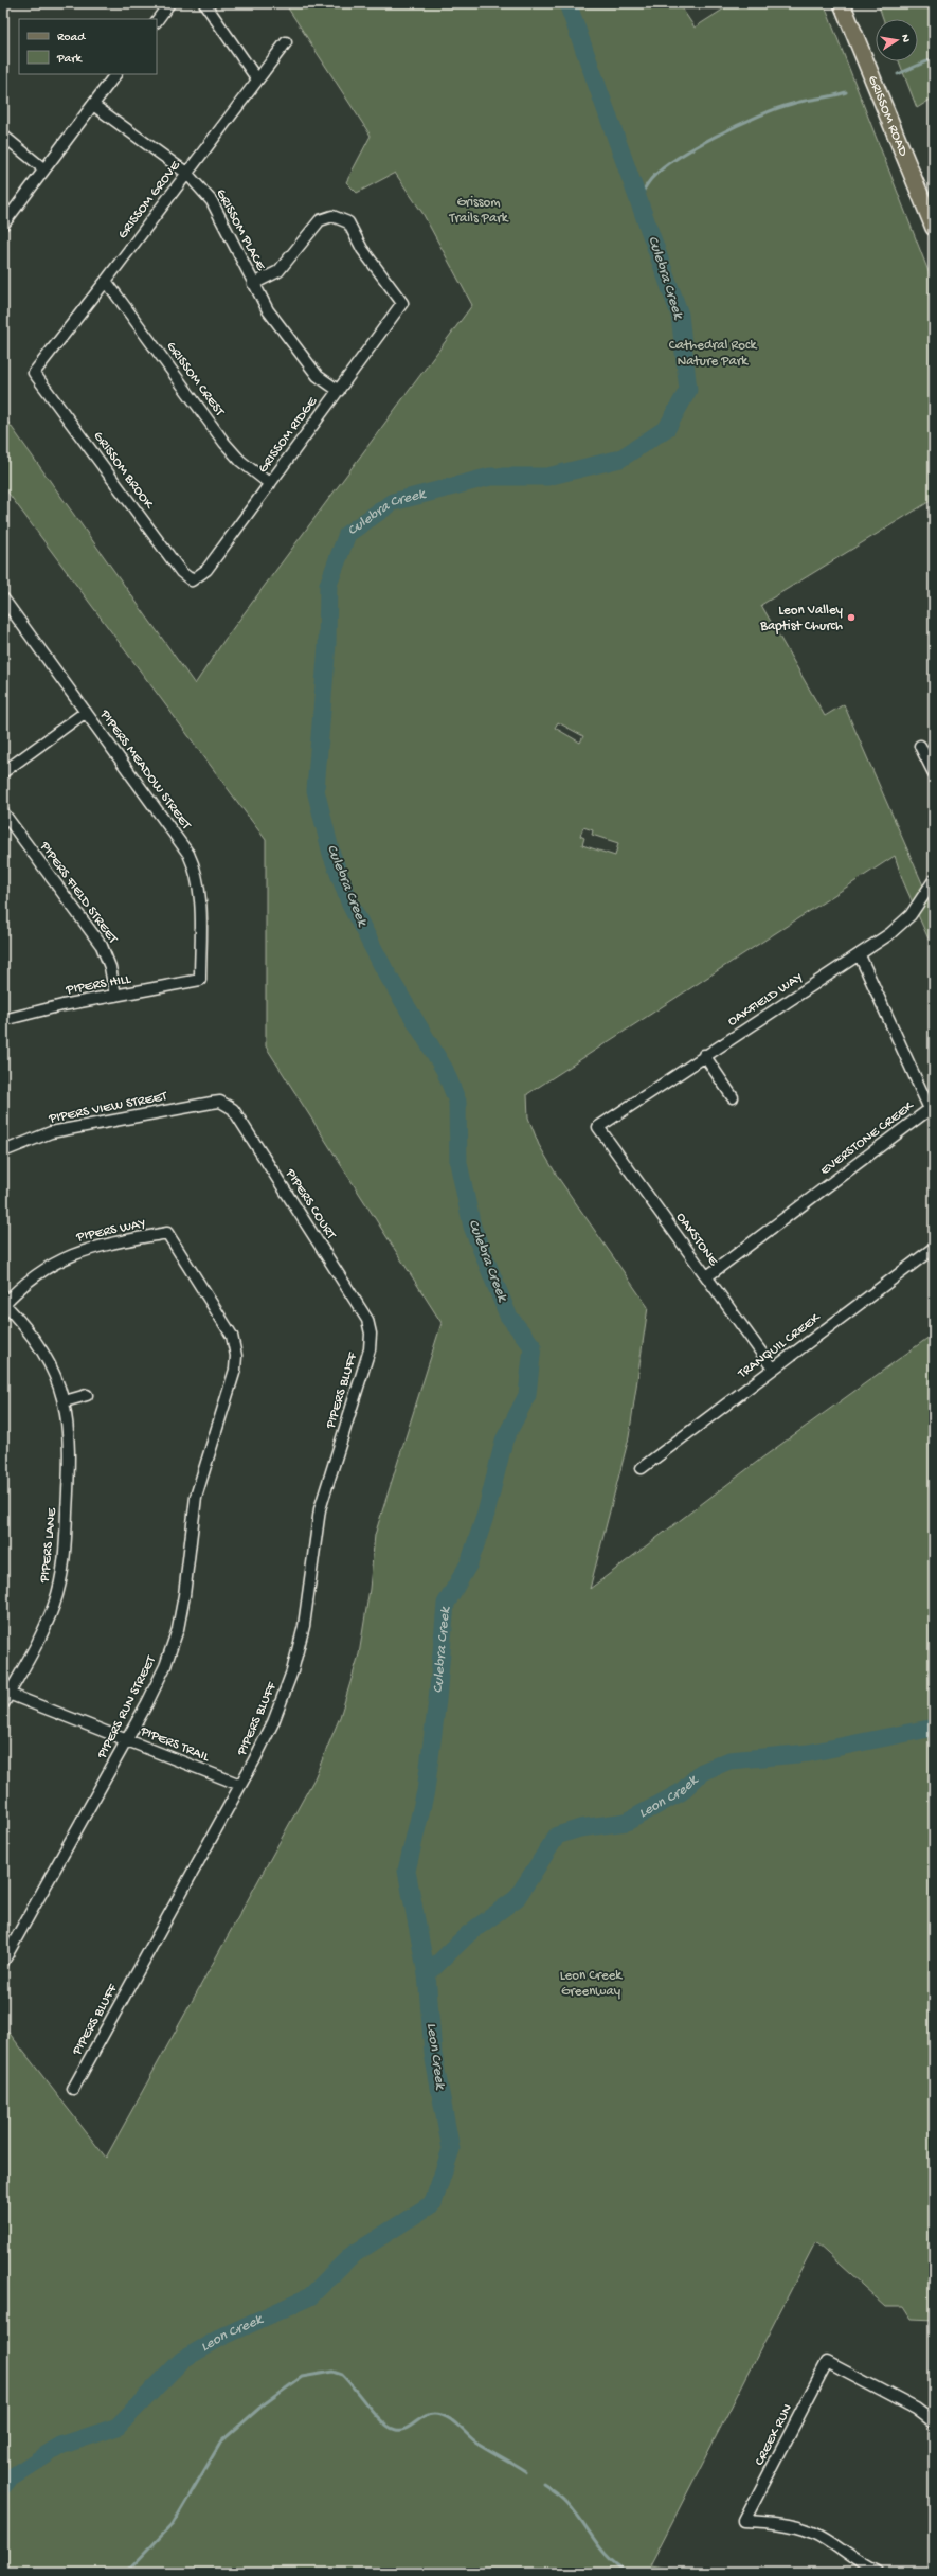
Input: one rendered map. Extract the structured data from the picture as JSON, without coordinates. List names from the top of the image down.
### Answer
{
  "streets": {
    "main road": ["GRISSOM ROAD"],
    "street": [
      "GRISSOM GROVE",
      "GRISSOM PLACE",
      "GRISSOM CREST",
      "GRISSOM RIDGE",
      "GRISSOM BROOK",
      "PIPERS MEADOW STREET",
      "PIPERS FIELD STREET",
      "PIPERS HILL",
      "OAKFIELD WAY",
      "PIPERS VIEW STREET",
      "EVERSTONE CREEK",
      "PIPERS COURT",
      "PIPERS WAY",
      "OAKSTONE",
      "TRANQUIL CREEK",
      "PIPERS BLUFF",
      "PIPERS LANE",
      "PIPERS RUN STREET",
      "PIPERS TRAIL",
      "CREEK RUN"
    ]
  },
  "crossings": [
    ["GRISSOM GROVE", "GRISSOM PLACE"],
    ["GRISSOM GROVE", "GRISSOM CREST"],
    ["GRISSOM GROVE", "GRISSOM BROOK"],
    ["GRISSOM PLACE", "GRISSOM RIDGE"],
    ["GRISSOM CREST", "GRISSOM RIDGE"],
    ["GRISSOM RIDGE", "GRISSOM BROOK"],
    ["PIPERS MEADOW STREET", "PIPERS HILL"],
    ["PIPERS FIELD STREET", "PIPERS HILL"],
    ["OAKFIELD WAY", "EVERSTONE CREEK"],
    ["OAKFIELD WAY", "OAKSTONE"],
    ["PIPERS VIEW STREET", "PIPERS COURT"],
    ["EVERSTONE CREEK", "OAKSTONE"],
    ["PIPERS COURT", "PIPERS BLUFF"],
    ["PIPERS WAY", "PIPERS LANE"],
    ["PIPERS WAY", "PIPERS RUN STREET"],
    ["OAKSTONE", "TRANQUIL CREEK"],
    ["PIPERS BLUFF", "PIPERS TRAIL"],
    ["PIPERS LANE", "PIPERS TRAIL"],
    ["PIPERS RUN STREET", "PIPERS TRAIL"]
  ],
  "water": ["Culebra Creek", "Leon Creek"],
  "parks": ["Grissom Trails Park", "Cathedral Rock Nature Park", "Leon Creek Greenway"],
  "places": ["Leon Valley Baptist Church"],
  "legend": ["Road", "Park"],
  "north": "right"
}
